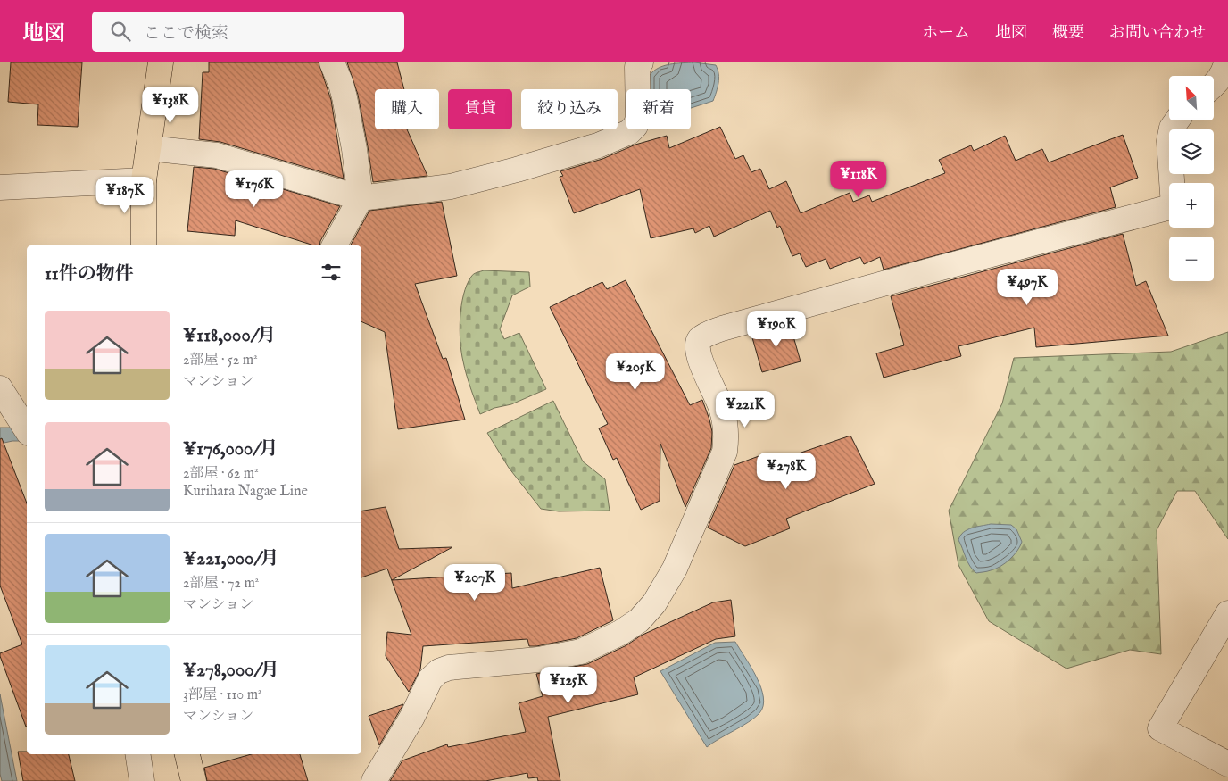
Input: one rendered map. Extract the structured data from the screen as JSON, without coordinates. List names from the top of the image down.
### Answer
{
  "north": "top left",
  "page": {
    "header": "地図",
    "search": "ここで検索",
    "nav": [
      "ホーム",
      "地図",
      "概要",
      "お問い合わせ"
    ],
    "map_buttons": ["+", "−"],
    "price": [
      "¥138K",
      "¥118K",
      "¥176K",
      "¥187K",
      "¥497K",
      "¥190K",
      "¥205K",
      "¥221K",
      "¥278K",
      "¥207K",
      "¥125K"
    ],
    "chip": [
      "購入",
      "賃貸",
      "絞り込み",
      "新着"
    ],
    "heading": "11件の物件",
    "list": [
      {
        "name": "¥118,000/月",
        "note": "2部屋 · 52 m² · マンション"
      },
      {
        "name": "¥176,000/月",
        "note": "2部屋 · 62 m² · Kurihara Nagae Line"
      },
      {
        "name": "¥221,000/月",
        "note": "2部屋 · 72 m² · マンション"
      },
      {
        "name": "¥278,000/月",
        "note": "3部屋 · 110 m² · マンション"
      }
    ]
  }
}
